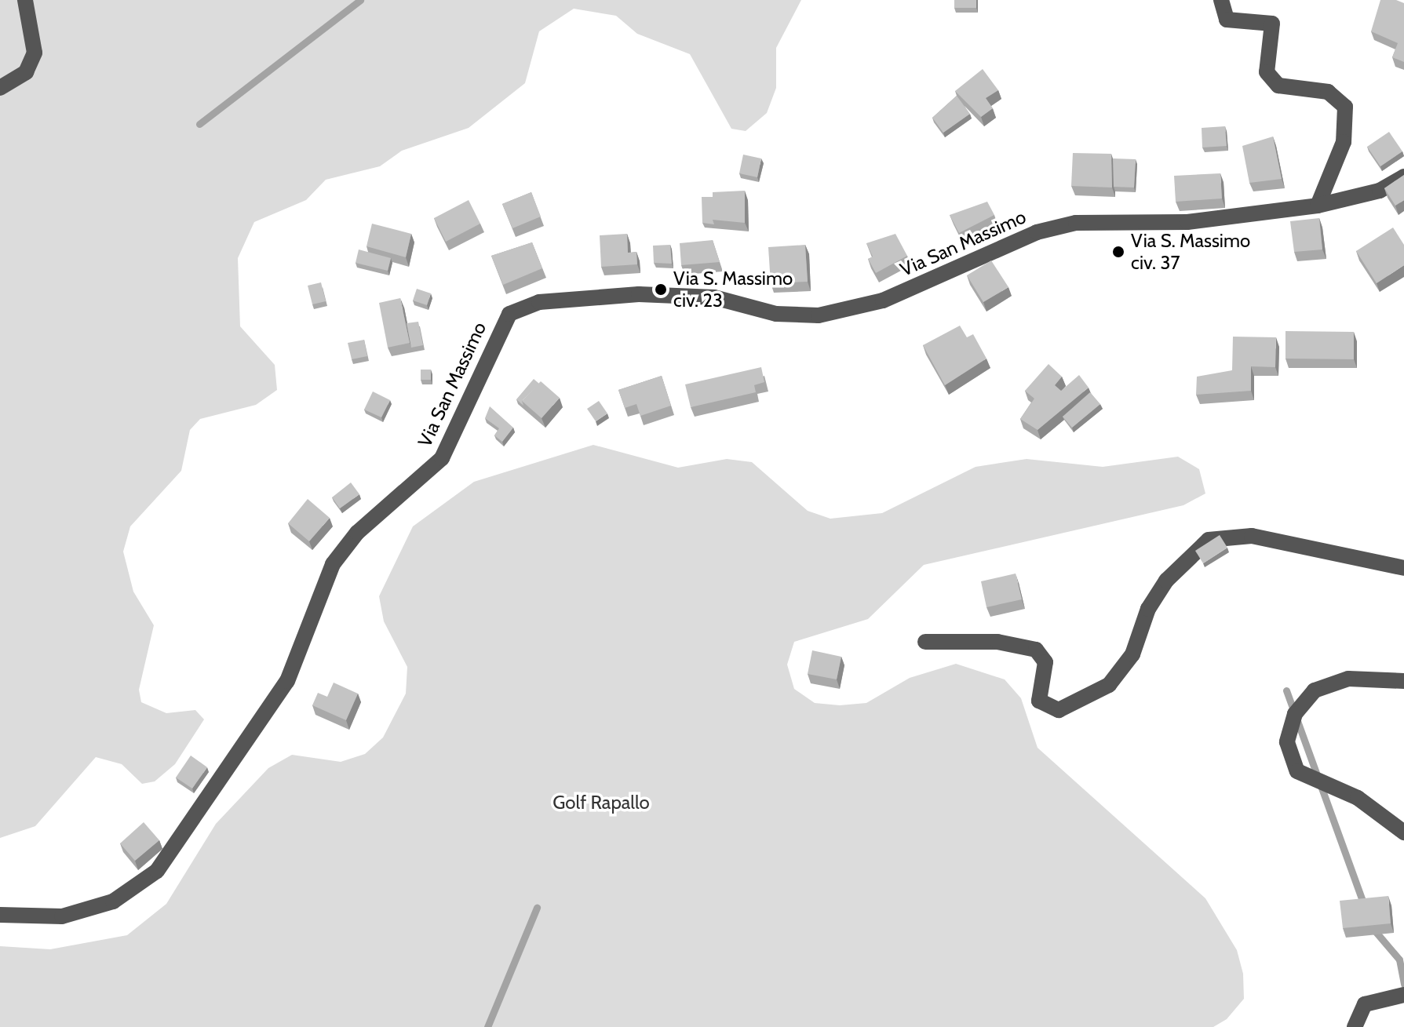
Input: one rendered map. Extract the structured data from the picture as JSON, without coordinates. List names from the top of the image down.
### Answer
{
  "streets": {
    "street": ["Via San Massimo"]
  },
  "parks": ["Golf Rapallo"],
  "places": ["Via S. Massimo civ. 37", "Via S. Massimo civ. 23"]
}
